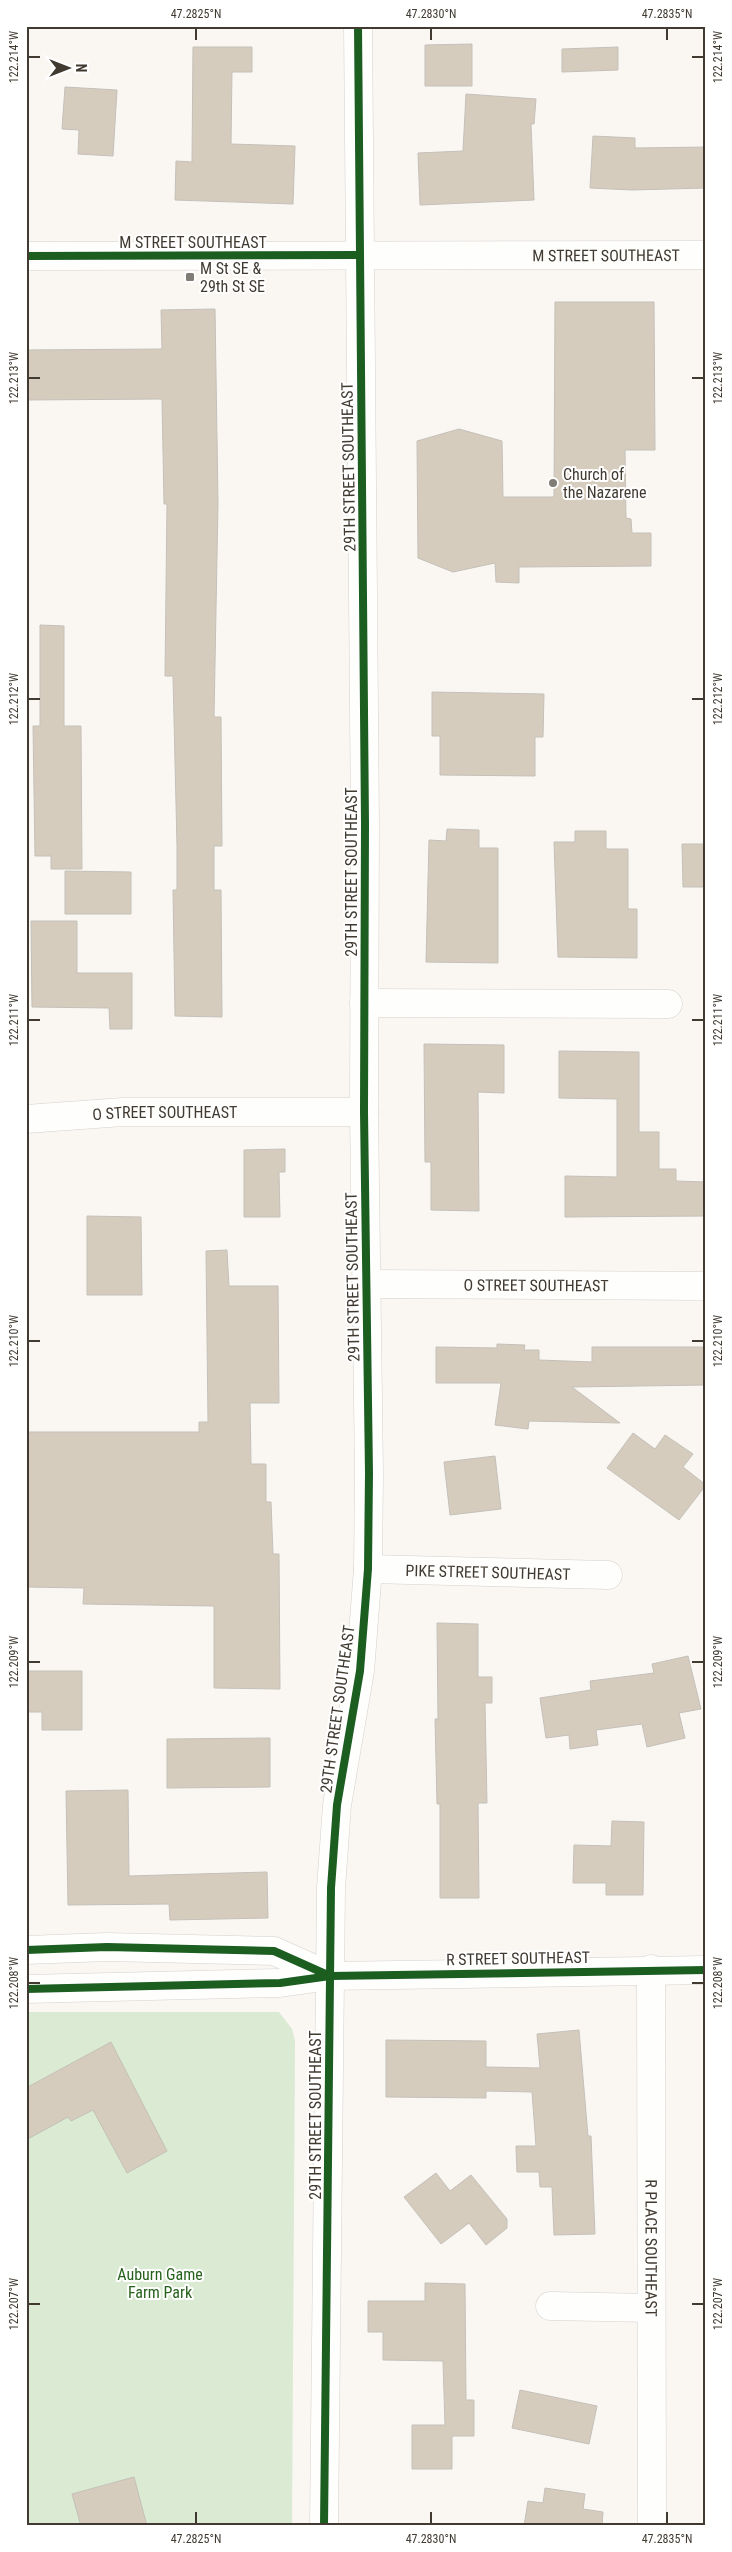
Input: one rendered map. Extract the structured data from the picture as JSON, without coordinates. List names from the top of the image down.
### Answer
{
  "streets": {
    "street": [
      "M STREET SOUTHEAST",
      "29TH STREET SOUTHEAST",
      "O STREET SOUTHEAST",
      "PIKE STREET SOUTHEAST",
      "R STREET SOUTHEAST",
      "R PLACE SOUTHEAST"
    ]
  },
  "crossings": [
    ["M STREET SOUTHEAST", "29TH STREET SOUTHEAST"],
    ["29TH STREET SOUTHEAST", "O STREET SOUTHEAST"],
    ["29TH STREET SOUTHEAST", "PIKE STREET SOUTHEAST"],
    ["29TH STREET SOUTHEAST", "R STREET SOUTHEAST"],
    ["R STREET SOUTHEAST", "R PLACE SOUTHEAST"]
  ],
  "parks": ["Auburn Game Farm Park"],
  "places": {
    "transit": ["M St SE & 29th St SE"],
    "other": ["Church of the Nazarene"]
  },
  "north": "right",
  "coordinates": [
    "47.2825°N",
    "47.2830°N",
    "47.2835°N",
    "122.214°W",
    "122.213°W",
    "122.212°W",
    "122.211°W",
    "122.210°W",
    "122.209°W",
    "122.208°W",
    "122.207°W"
  ]
}
